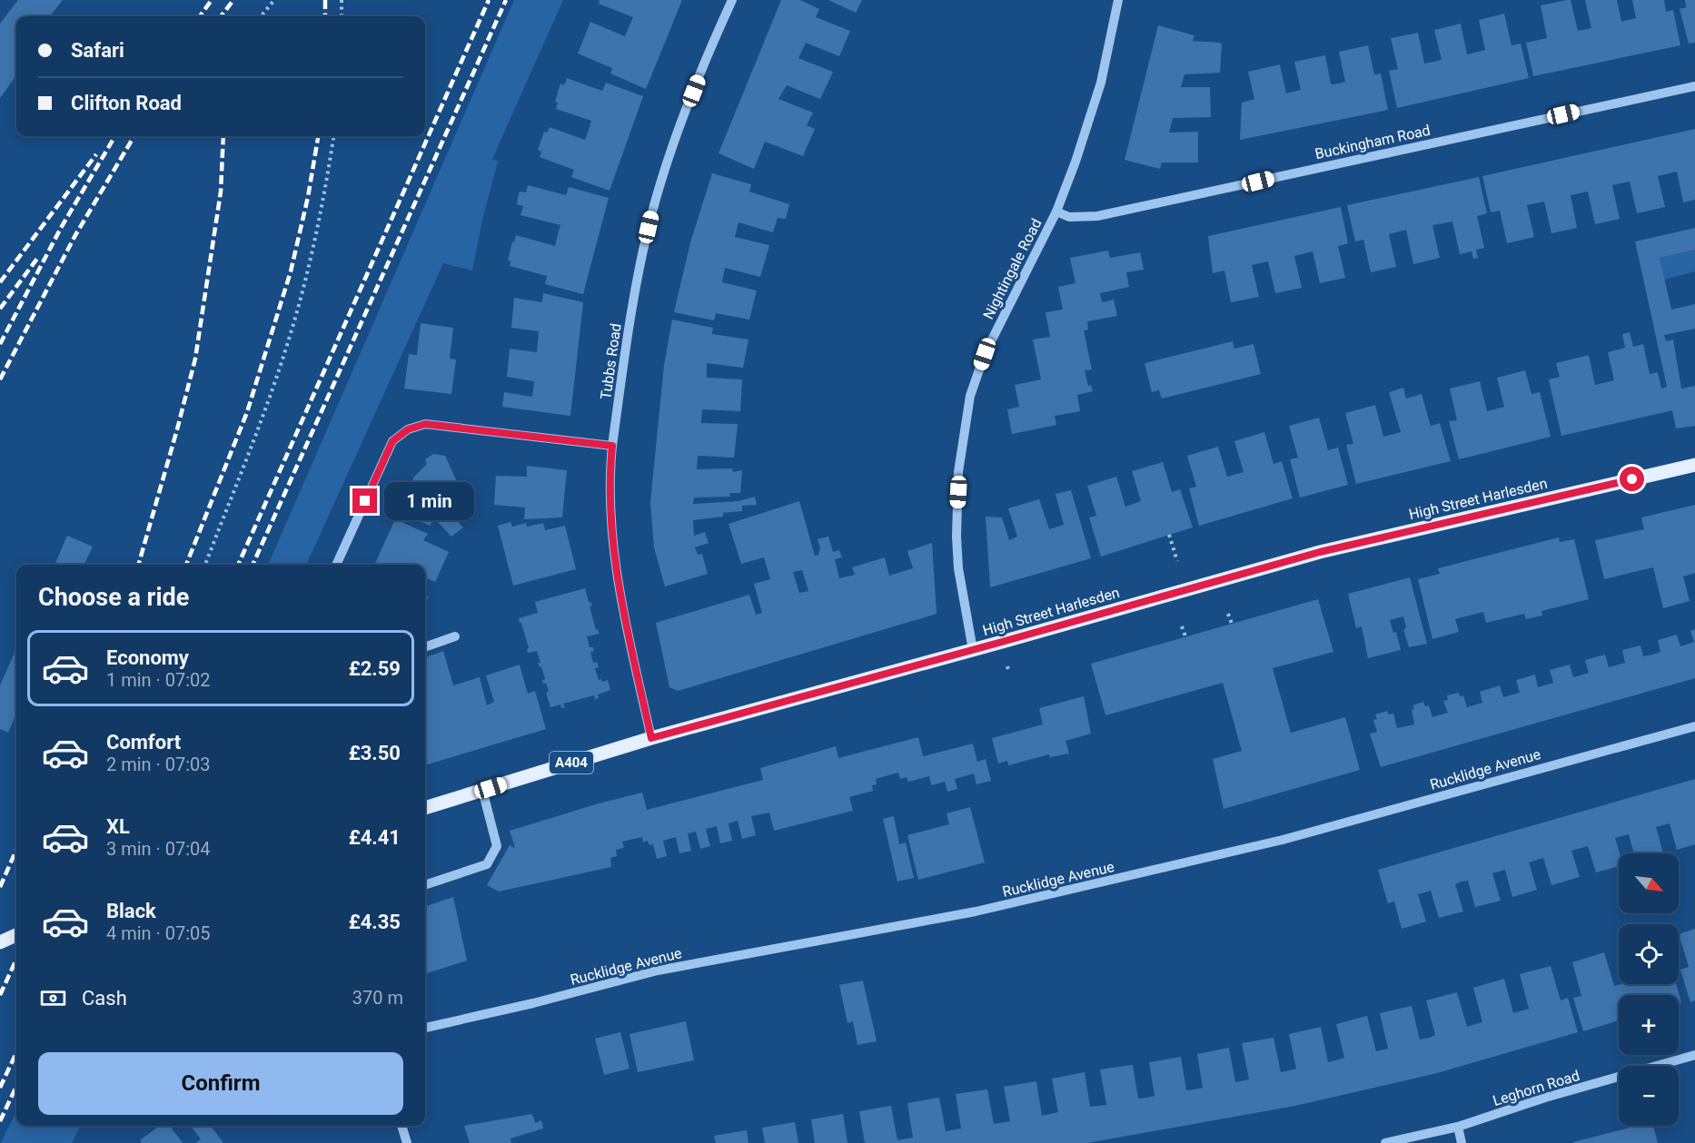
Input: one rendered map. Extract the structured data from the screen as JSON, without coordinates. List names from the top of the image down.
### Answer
{
  "streets": {
    "main road": ["High Street Harlesden", "A404"],
    "street": [
      "Buckingham Road",
      "Nightingale Road",
      "Tubbs Road",
      "Rucklidge Avenue",
      "Leghorn Road"
    ]
  },
  "crossings": [
    ["Buckingham Road", "Nightingale Road"],
    ["Nightingale Road", "High Street Harlesden"],
    ["Tubbs Road", "High Street Harlesden"]
  ],
  "north": "bottom right",
  "page": {
    "banner": ["Safari", "Clifton Road"],
    "bubble": "1 min",
    "heading": "Choose a ride",
    "list": [
      {
        "name": "Economy",
        "note": "1 min · 07:02",
        "value": "£2.59"
      },
      {
        "name": "Comfort",
        "note": "2 min · 07:03",
        "value": "£3.50"
      },
      {
        "name": "XL",
        "note": "3 min · 07:04",
        "value": "£4.41"
      },
      {
        "name": "Black",
        "note": "4 min · 07:05",
        "value": "£4.35"
      }
    ],
    "map_buttons": ["+", "−"],
    "pay": ["Cash", "370 m"],
    "buttons": "Confirm"
  }
}
